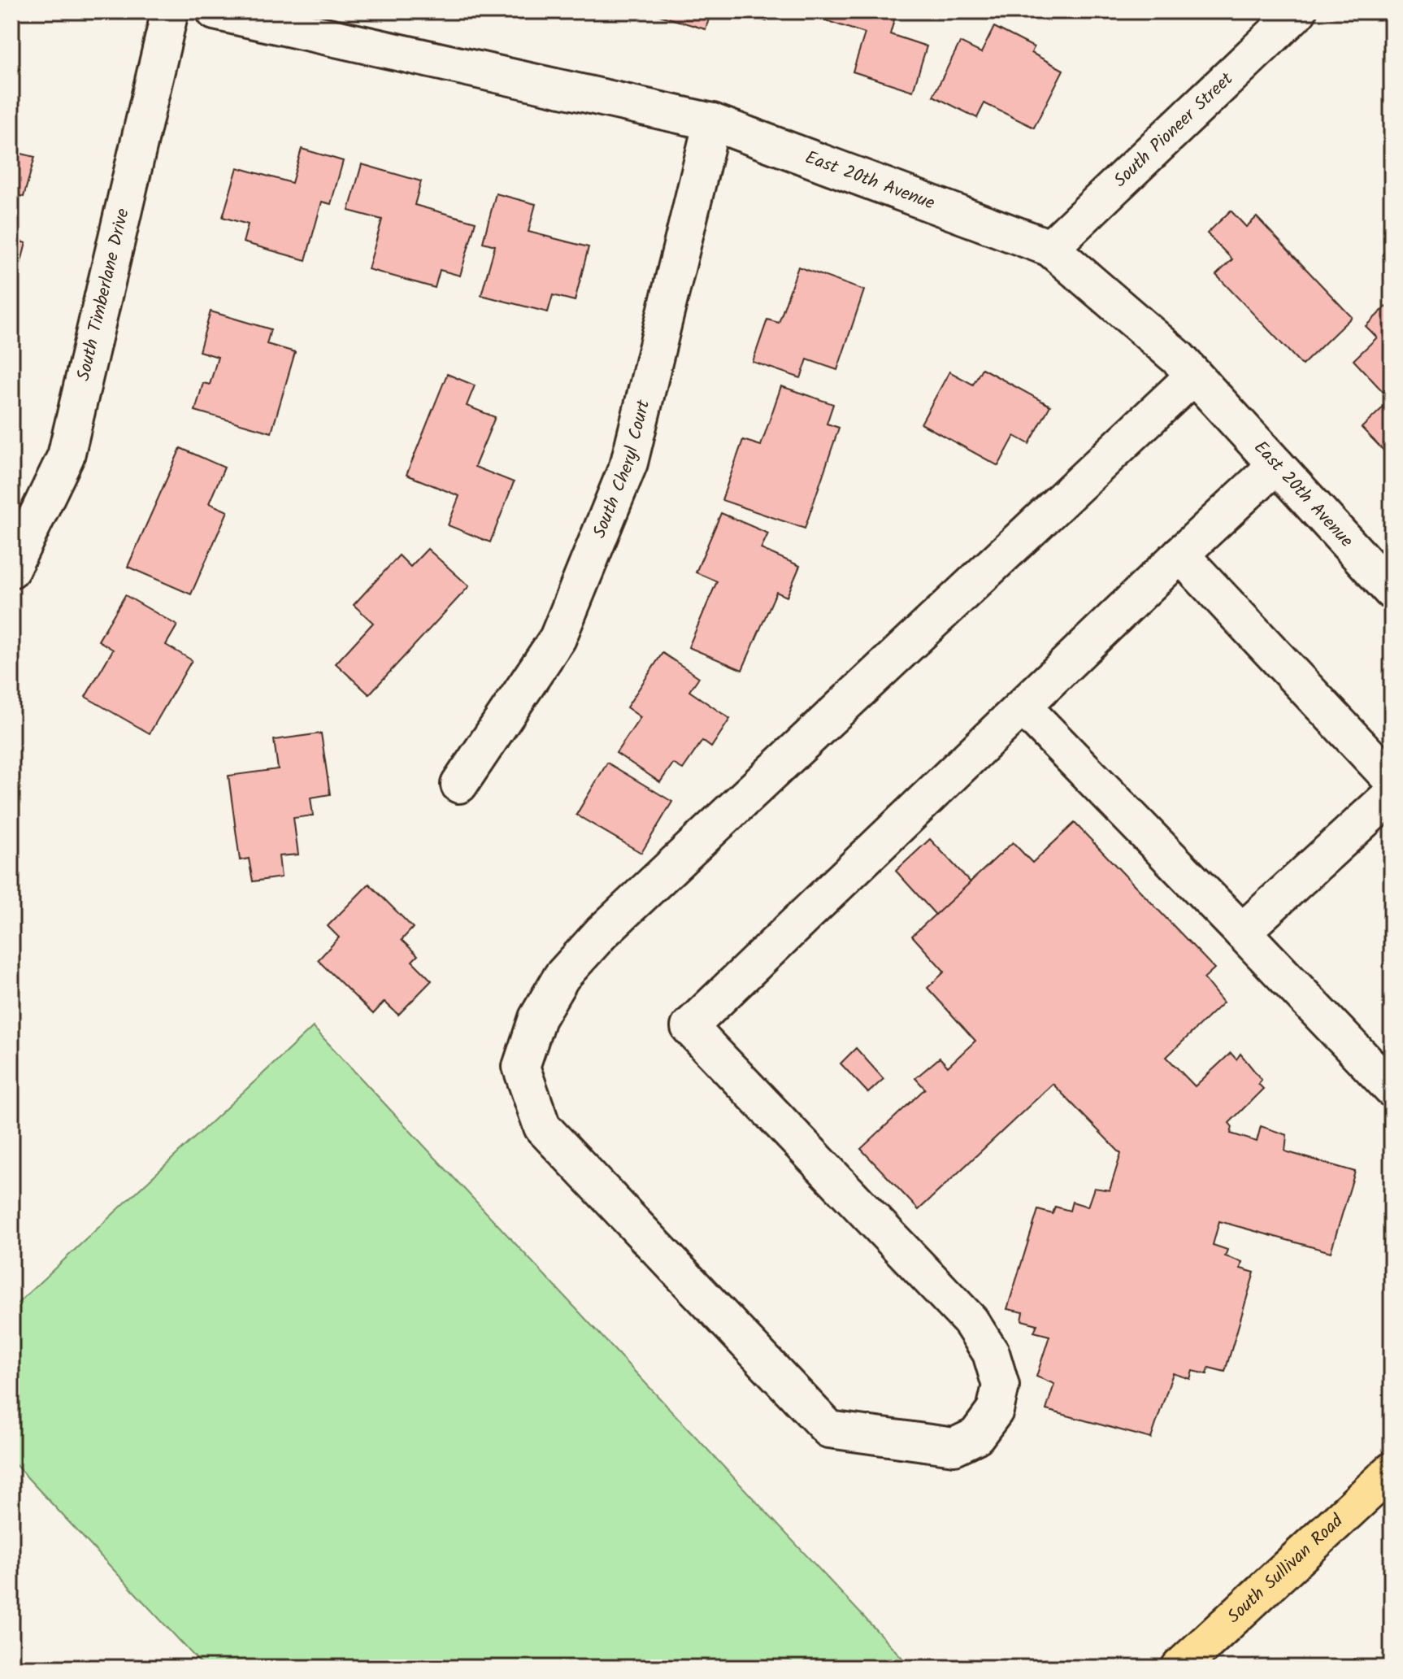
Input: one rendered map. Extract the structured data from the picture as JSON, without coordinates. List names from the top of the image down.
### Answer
{
  "streets": {
    "main road": ["South Sullivan Road"],
    "street": [
      "South Pioneer Street",
      "East 20th Avenue",
      "South Timberlane Drive",
      "South Cheryl Court"
    ]
  },
  "crossings": [
    ["South Pioneer Street", "East 20th Avenue"],
    ["East 20th Avenue", "South Cheryl Court"]
  ]
}
